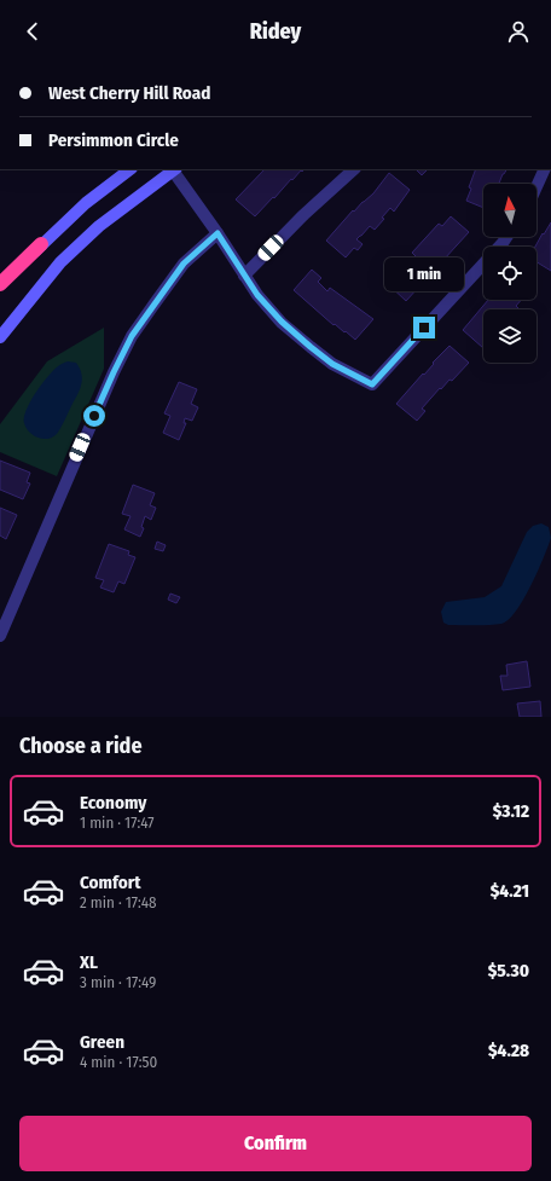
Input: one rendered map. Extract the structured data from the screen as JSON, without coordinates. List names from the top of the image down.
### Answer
{
  "north": "top",
  "page": {
    "header": "Ridey",
    "banner": ["West Cherry Hill Road", "Persimmon Circle"],
    "bubble": "1 min",
    "heading": "Choose a ride",
    "list": [
      {
        "name": "Economy",
        "note": "1 min · 17:47",
        "value": "$3.12"
      },
      {
        "name": "Comfort",
        "note": "2 min · 17:48",
        "value": "$4.21"
      },
      {
        "name": "XL",
        "note": "3 min · 17:49",
        "value": "$5.30"
      },
      {
        "name": "Green",
        "note": "4 min · 17:50",
        "value": "$4.28"
      }
    ],
    "buttons": "Confirm"
  }
}
